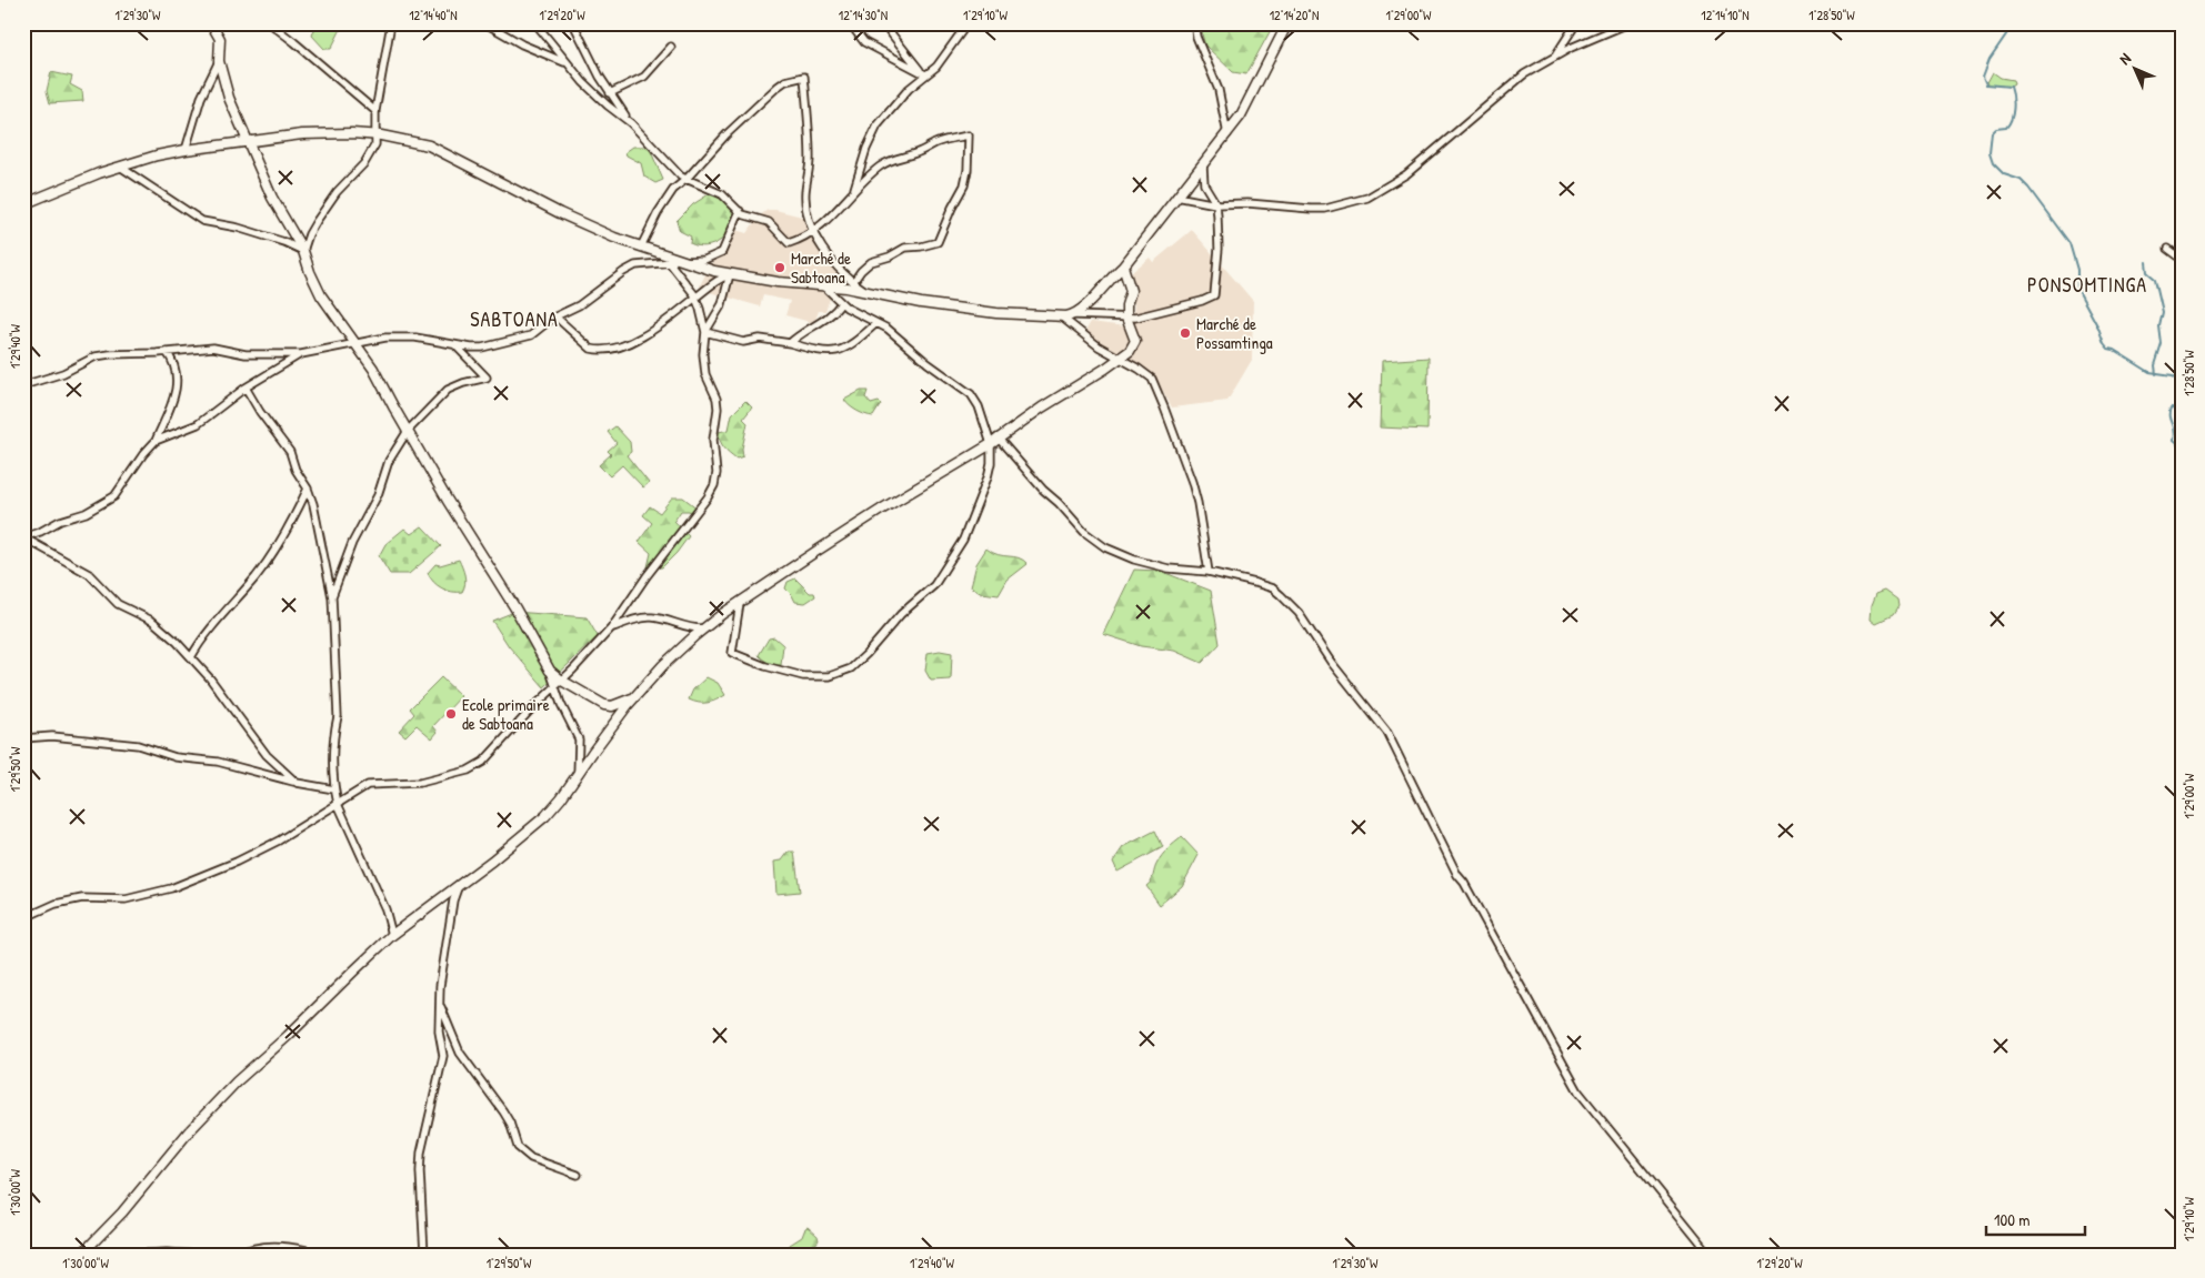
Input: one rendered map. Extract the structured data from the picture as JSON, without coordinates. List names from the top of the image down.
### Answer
{
  "districts": ["PONSOMTINGA", "SABTOANA"],
  "places": ["Marché de Sabtoana", "Marché de Possamtinga", "Ecole primaire de Sabtoana"],
  "scale_bar": "100 m",
  "north": "top left",
  "coordinates": [
    "1°29'30\"W",
    "12°14'40\"N",
    "1°29'20\"W",
    "12°14'30\"N",
    "1°29'10\"W",
    "12°14'20\"N",
    "1°29'00\"W",
    "12°14'10\"N",
    "1°28'50\"W",
    "1°29'40\"W",
    "1°29'50\"W",
    "1°30'00\"W"
  ]
}
